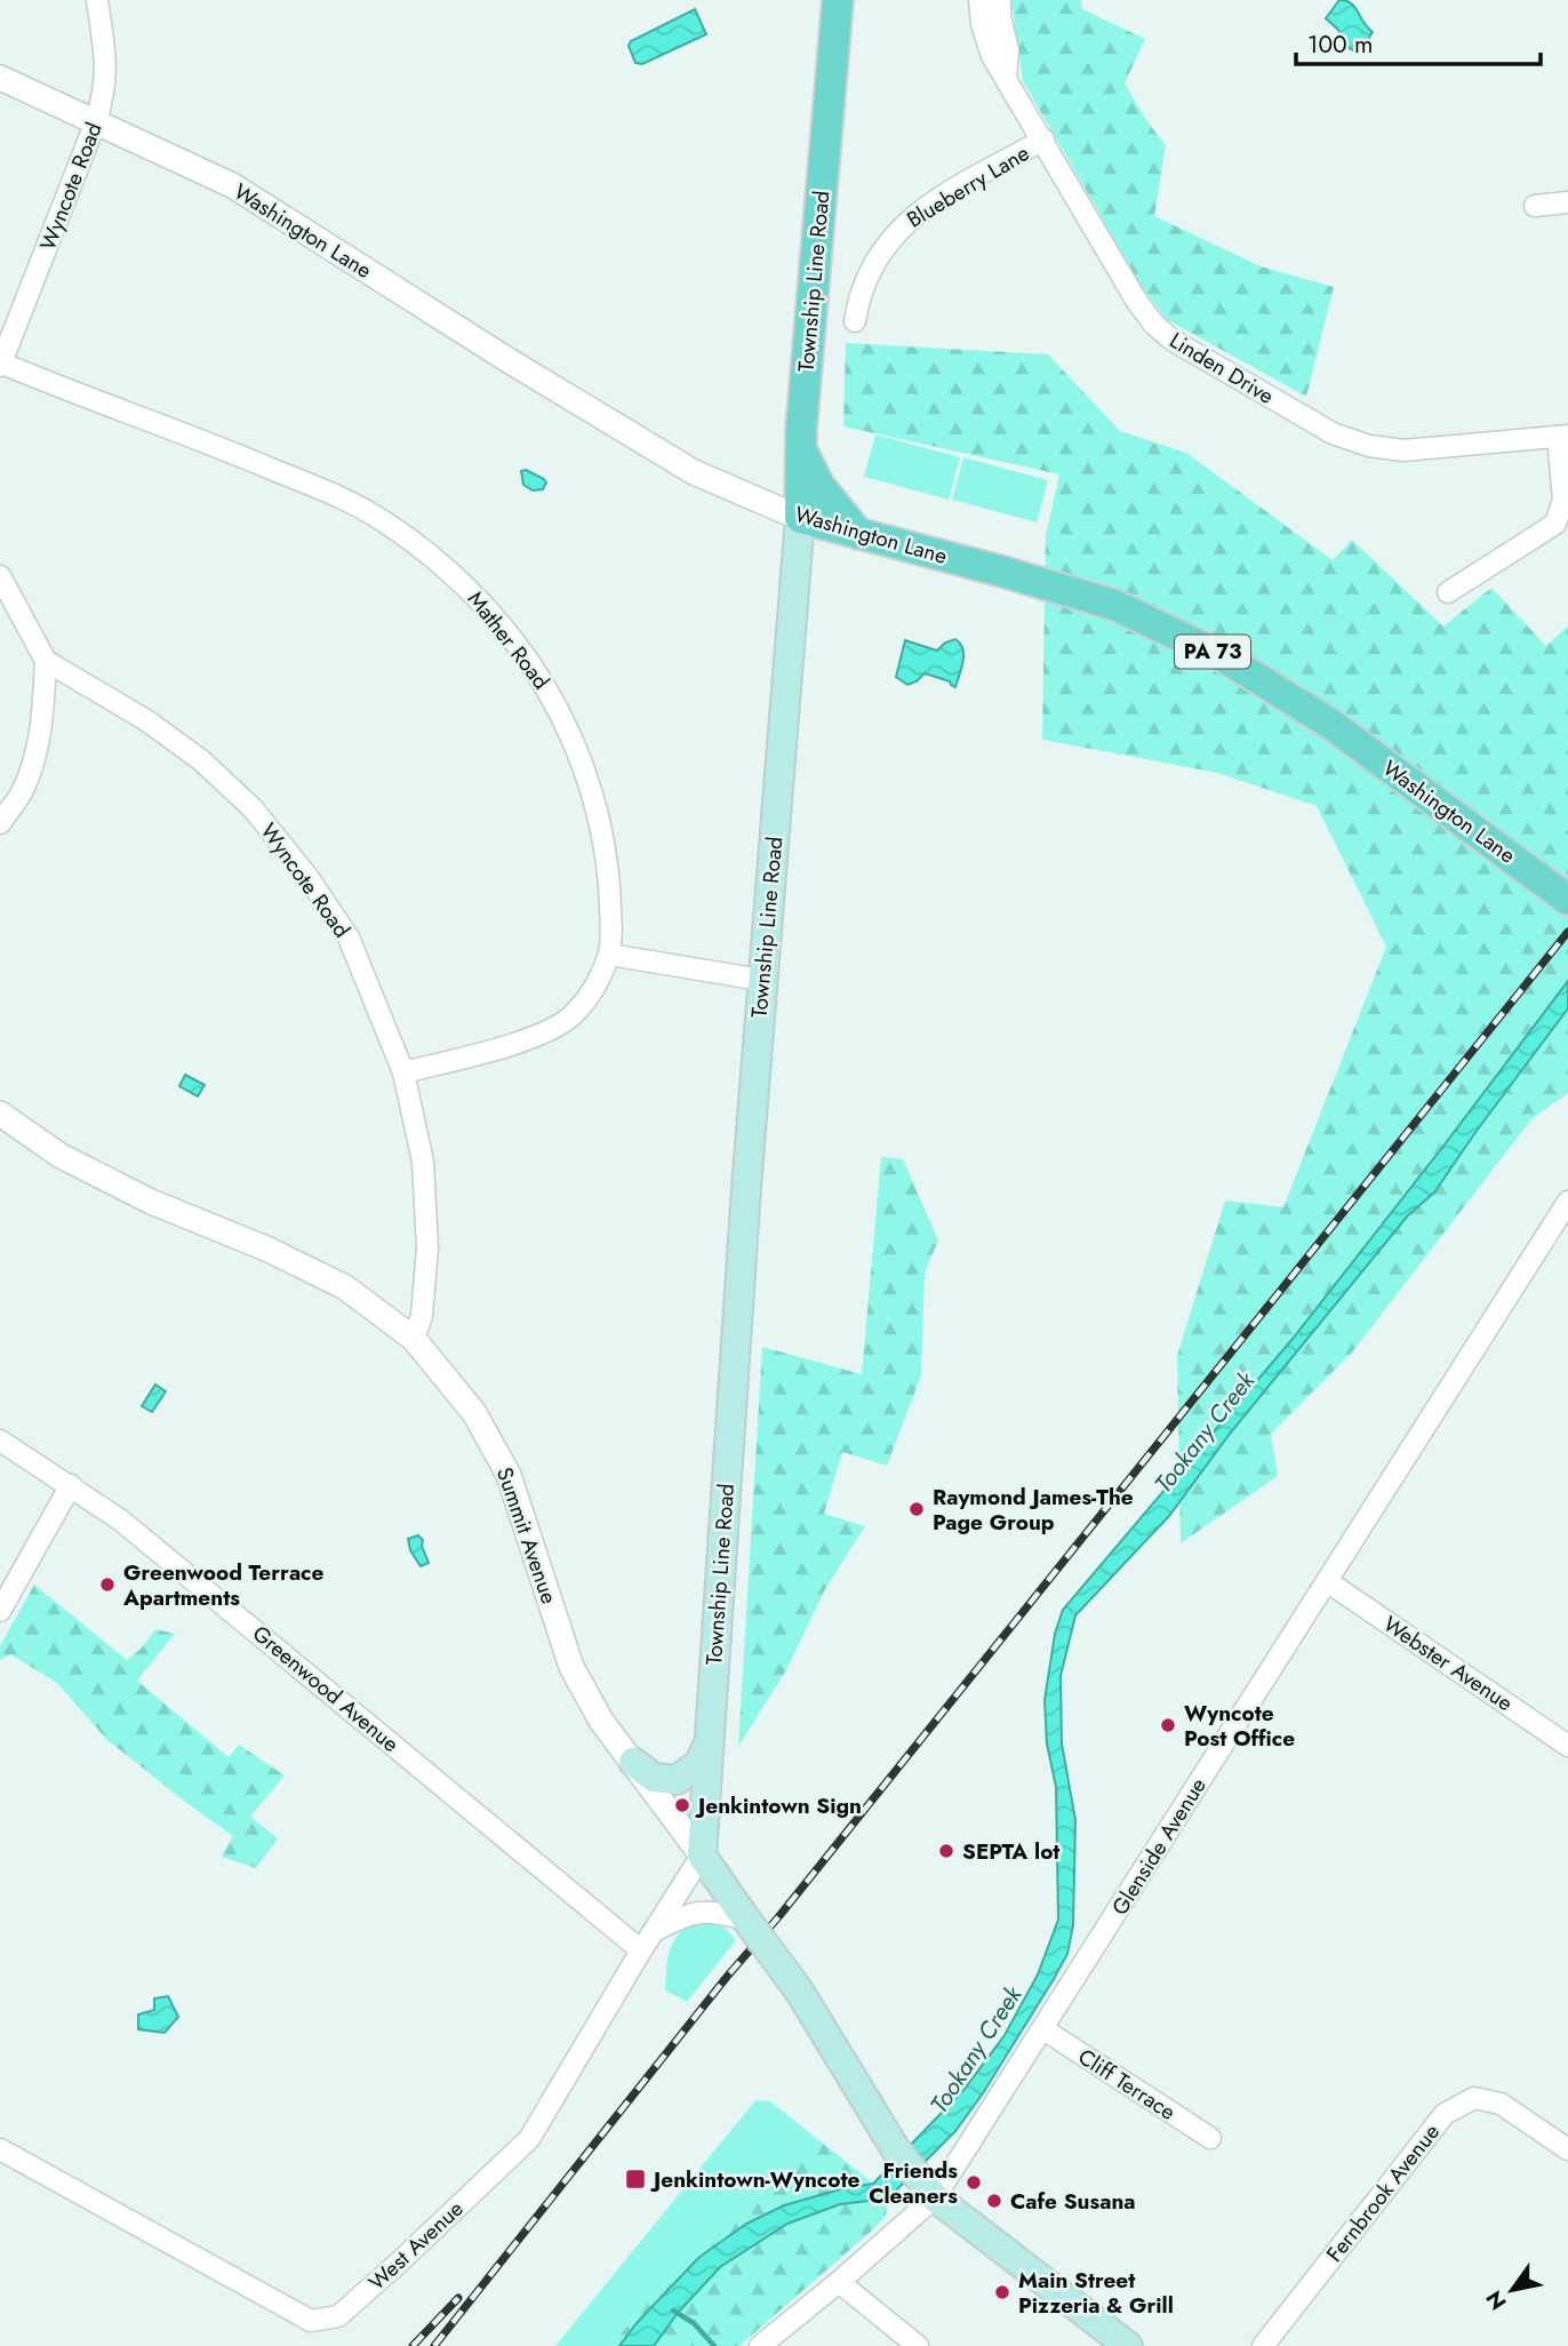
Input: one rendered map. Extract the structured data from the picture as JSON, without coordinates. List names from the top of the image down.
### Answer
{
  "streets": {
    "main road": ["Washington Lane", "Township Line Road", "PA 73"],
    "street": [
      "Wyncote Road",
      "Blueberry Lane",
      "Linden Drive",
      "Mather Road",
      "Summit Avenue",
      "Webster Avenue",
      "Greenwood Avenue",
      "Glenside Avenue",
      "Cliff Terrace",
      "Fernbrook Avenue",
      "West Avenue"
    ]
  },
  "crossings": [
    ["Wyncote Road", "Washington Lane"],
    ["Wyncote Road", "Mather Road"],
    ["Wyncote Road", "Summit Avenue"],
    ["Blueberry Lane", "Linden Drive"],
    ["Washington Lane", "Township Line Road"],
    ["Township Line Road", "Summit Avenue"],
    ["Township Line Road", "West Avenue"],
    ["Summit Avenue", "West Avenue"],
    ["Webster Avenue", "Glenside Avenue"],
    ["Greenwood Avenue", "West Avenue"],
    ["Glenside Avenue", "Cliff Terrace"]
  ],
  "water": ["Tookany Creek"],
  "places": {
    "other": [
      "Raymond James-The Page Group",
      "Greenwood Terrace Apartments",
      "Wyncote Post Office",
      "Jenkintown Sign",
      "SEPTA lot",
      "Friends Cleaners",
      "Cafe Susana",
      "Main Street Pizzeria & Grill"
    ],
    "transit": ["Jenkintown-Wyncote"]
  },
  "scale_bar": "100 m",
  "north": "bottom left"
}
